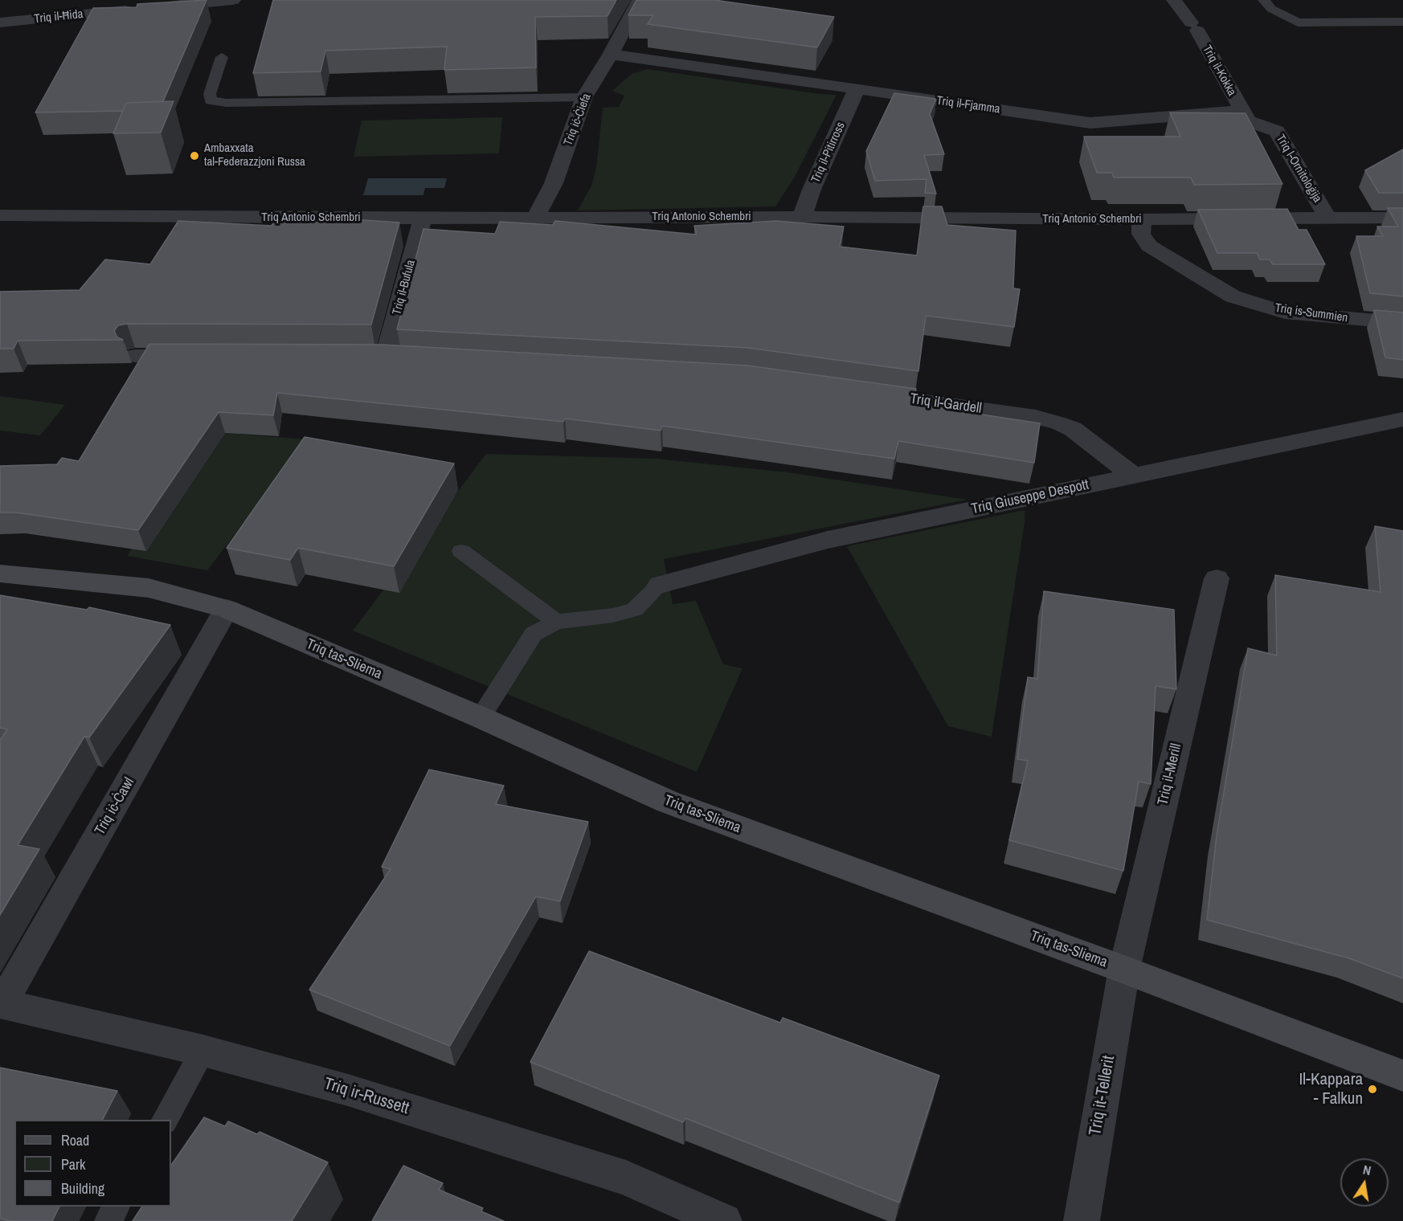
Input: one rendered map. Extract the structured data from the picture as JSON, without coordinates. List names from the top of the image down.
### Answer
{
  "streets": {
    "main road": ["Triq tas-Sliema"],
    "street": [
      "Triq il-Ħida",
      "Triq il-Kokka",
      "Triq il-Fjamma",
      "Triq iċ-Ċiefa",
      "Triq il-Pitirross",
      "Triq l-Ornitoloġija",
      "Triq Antonio Schembri",
      "Triq il-Bufula",
      "Triq is-Summien",
      "Triq il-Gardell",
      "Triq Giuseppe Despott",
      "Triq il-Merill",
      "Triq iċ-Ċawl",
      "Triq it-Tellerit",
      "Triq ir-Russett"
    ]
  },
  "crossings": [
    ["Triq il-Kokka", "Triq il-Fjamma"],
    ["Triq il-Kokka", "Triq l-Ornitoloġija"],
    ["Triq il-Fjamma", "Triq iċ-Ċiefa"],
    ["Triq il-Fjamma", "Triq il-Pitirross"],
    ["Triq il-Fjamma", "Triq l-Ornitoloġija"],
    ["Triq iċ-Ċiefa", "Triq Antonio Schembri"],
    ["Triq il-Pitirross", "Triq Antonio Schembri"],
    ["Triq l-Ornitoloġija", "Triq Antonio Schembri"],
    ["Triq Antonio Schembri", "Triq il-Bufula"],
    ["Triq Antonio Schembri", "Triq is-Summien"],
    ["Triq il-Gardell", "Triq Giuseppe Despott"],
    ["Triq tas-Sliema", "Triq il-Merill"],
    ["Triq tas-Sliema", "Triq iċ-Ċawl"],
    ["Triq tas-Sliema", "Triq it-Tellerit"],
    ["Triq il-Merill", "Triq it-Tellerit"],
    ["Triq iċ-Ċawl", "Triq ir-Russett"]
  ],
  "places": ["Ambaxxata tal-Federazzjoni Russa", "Il-Kappara - Falkun"],
  "legend": ["Road", "Park", "Building"],
  "north": "top"
}
